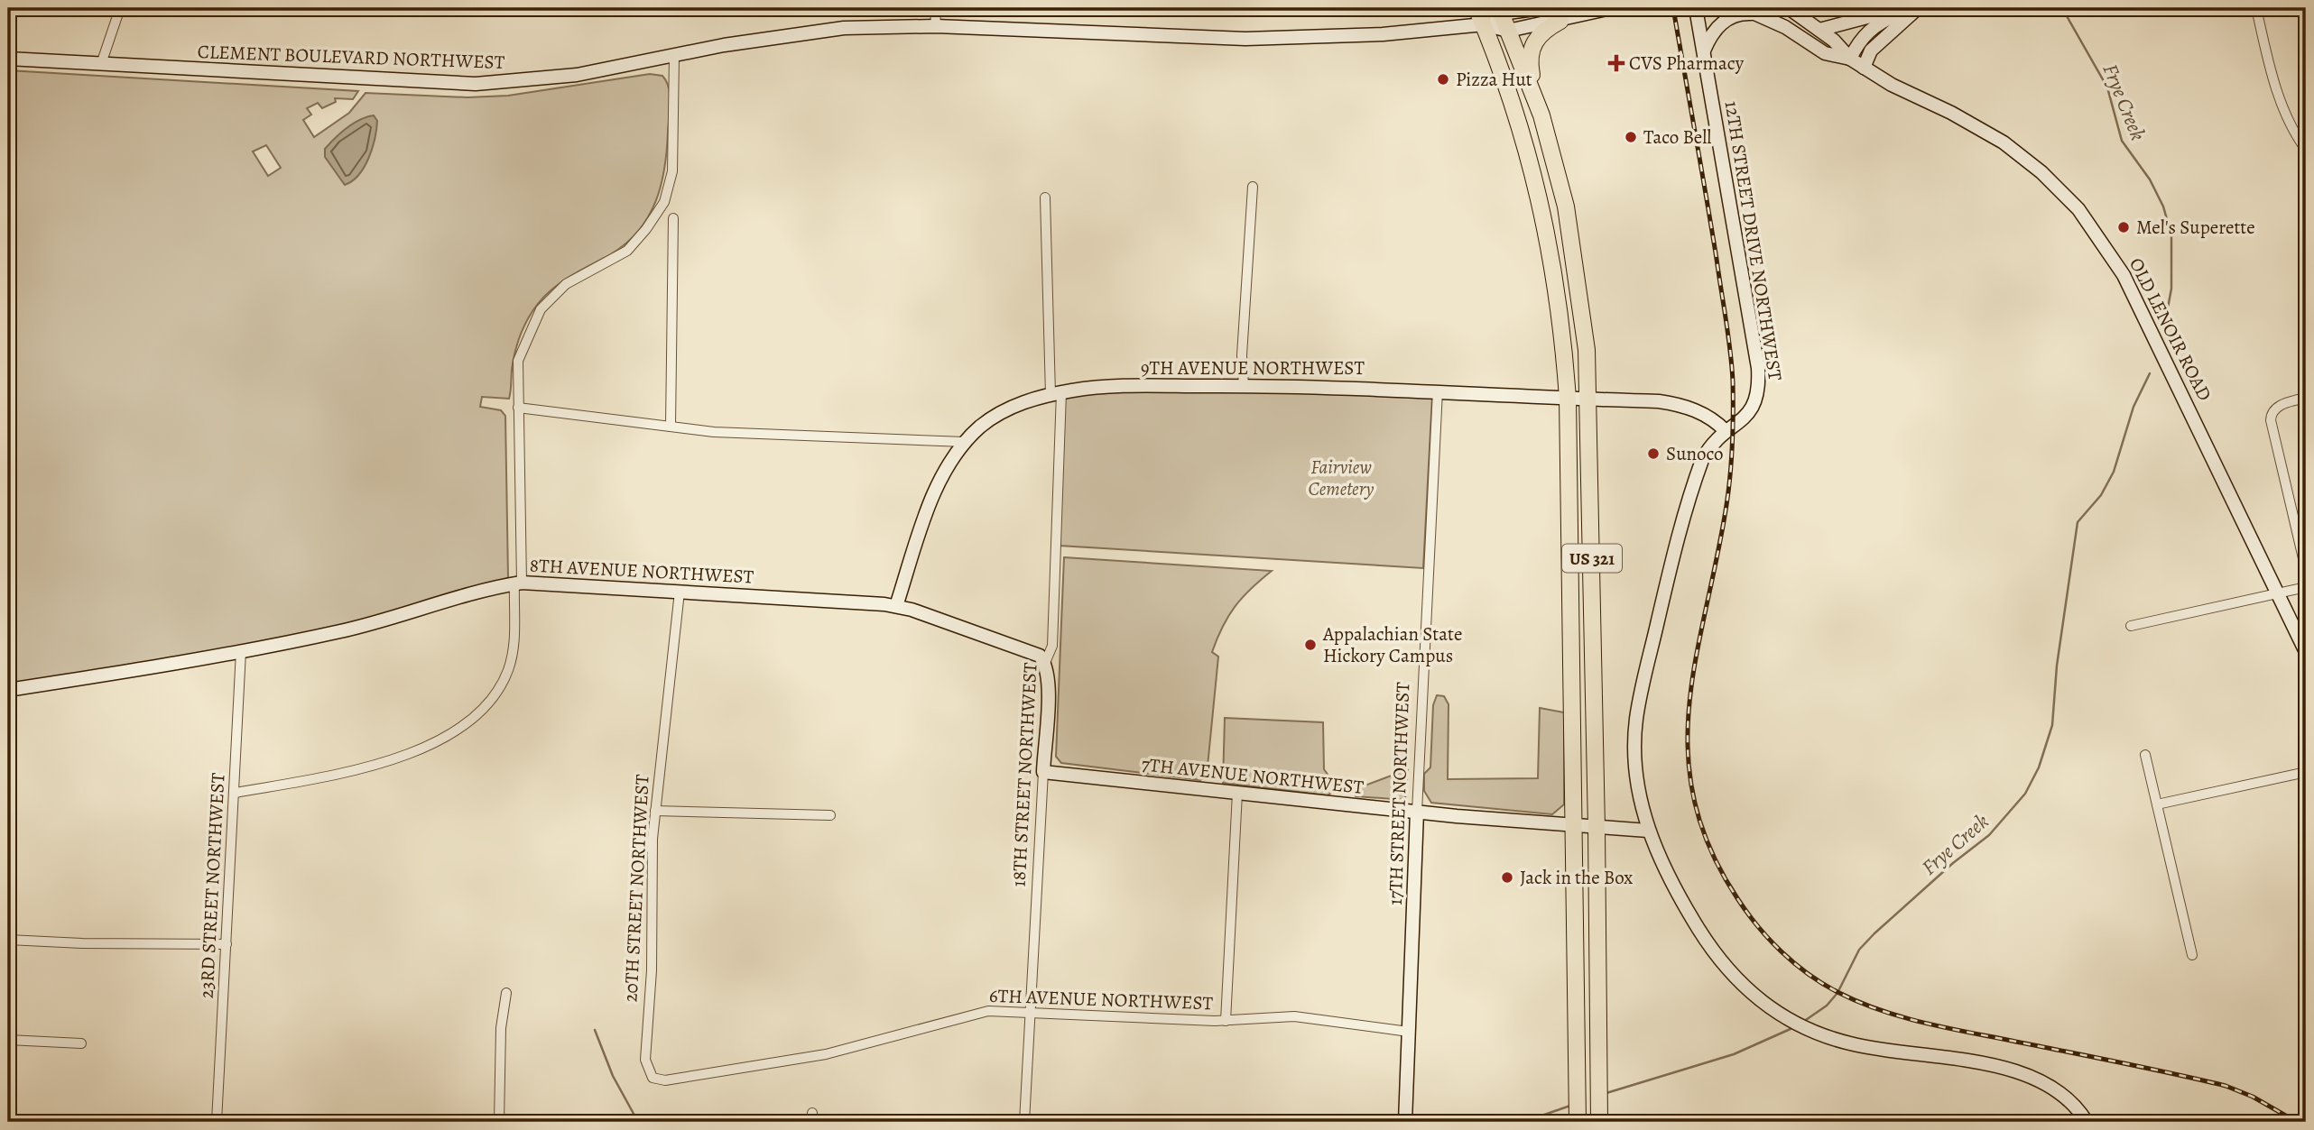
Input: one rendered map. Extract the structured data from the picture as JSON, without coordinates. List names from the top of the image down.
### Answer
{
  "streets": {
    "highway": ["US 321"],
    "street": [
      "CLEMENT BOULEVARD NORTHWEST",
      "12TH STREET DRIVE NORTHWEST",
      "OLD LENOIR ROAD",
      "9TH AVENUE NORTHWEST",
      "8TH AVENUE NORTHWEST",
      "18TH STREET NORTHWEST",
      "7TH AVENUE NORTHWEST",
      "17TH STREET NORTHWEST",
      "23RD STREET NORTHWEST",
      "20TH STREET NORTHWEST",
      "6TH AVENUE NORTHWEST"
    ]
  },
  "crossings": [
    ["CLEMENT BOULEVARD NORTHWEST", "US 321"],
    ["12TH STREET DRIVE NORTHWEST", "9TH AVENUE NORTHWEST"],
    ["12TH STREET DRIVE NORTHWEST", "7TH AVENUE NORTHWEST"],
    ["9TH AVENUE NORTHWEST", "US 321"],
    ["9TH AVENUE NORTHWEST", "8TH AVENUE NORTHWEST"],
    ["9TH AVENUE NORTHWEST", "18TH STREET NORTHWEST"],
    ["9TH AVENUE NORTHWEST", "17TH STREET NORTHWEST"],
    ["US 321", "7TH AVENUE NORTHWEST"],
    ["8TH AVENUE NORTHWEST", "18TH STREET NORTHWEST"],
    ["8TH AVENUE NORTHWEST", "23RD STREET NORTHWEST"],
    ["8TH AVENUE NORTHWEST", "20TH STREET NORTHWEST"],
    ["18TH STREET NORTHWEST", "7TH AVENUE NORTHWEST"],
    ["18TH STREET NORTHWEST", "6TH AVENUE NORTHWEST"],
    ["7TH AVENUE NORTHWEST", "17TH STREET NORTHWEST"],
    ["17TH STREET NORTHWEST", "6TH AVENUE NORTHWEST"],
    ["20TH STREET NORTHWEST", "6TH AVENUE NORTHWEST"]
  ],
  "water": ["Frye Creek"],
  "parks": ["Fairview Cemetery"],
  "places": {
    "health": ["CVS Pharmacy"],
    "other": [
      "Pizza Hut",
      "Taco Bell",
      "Mel's Superette",
      "Sunoco",
      "Appalachian State Hickory Campus",
      "Jack in the Box"
    ]
  }
}
